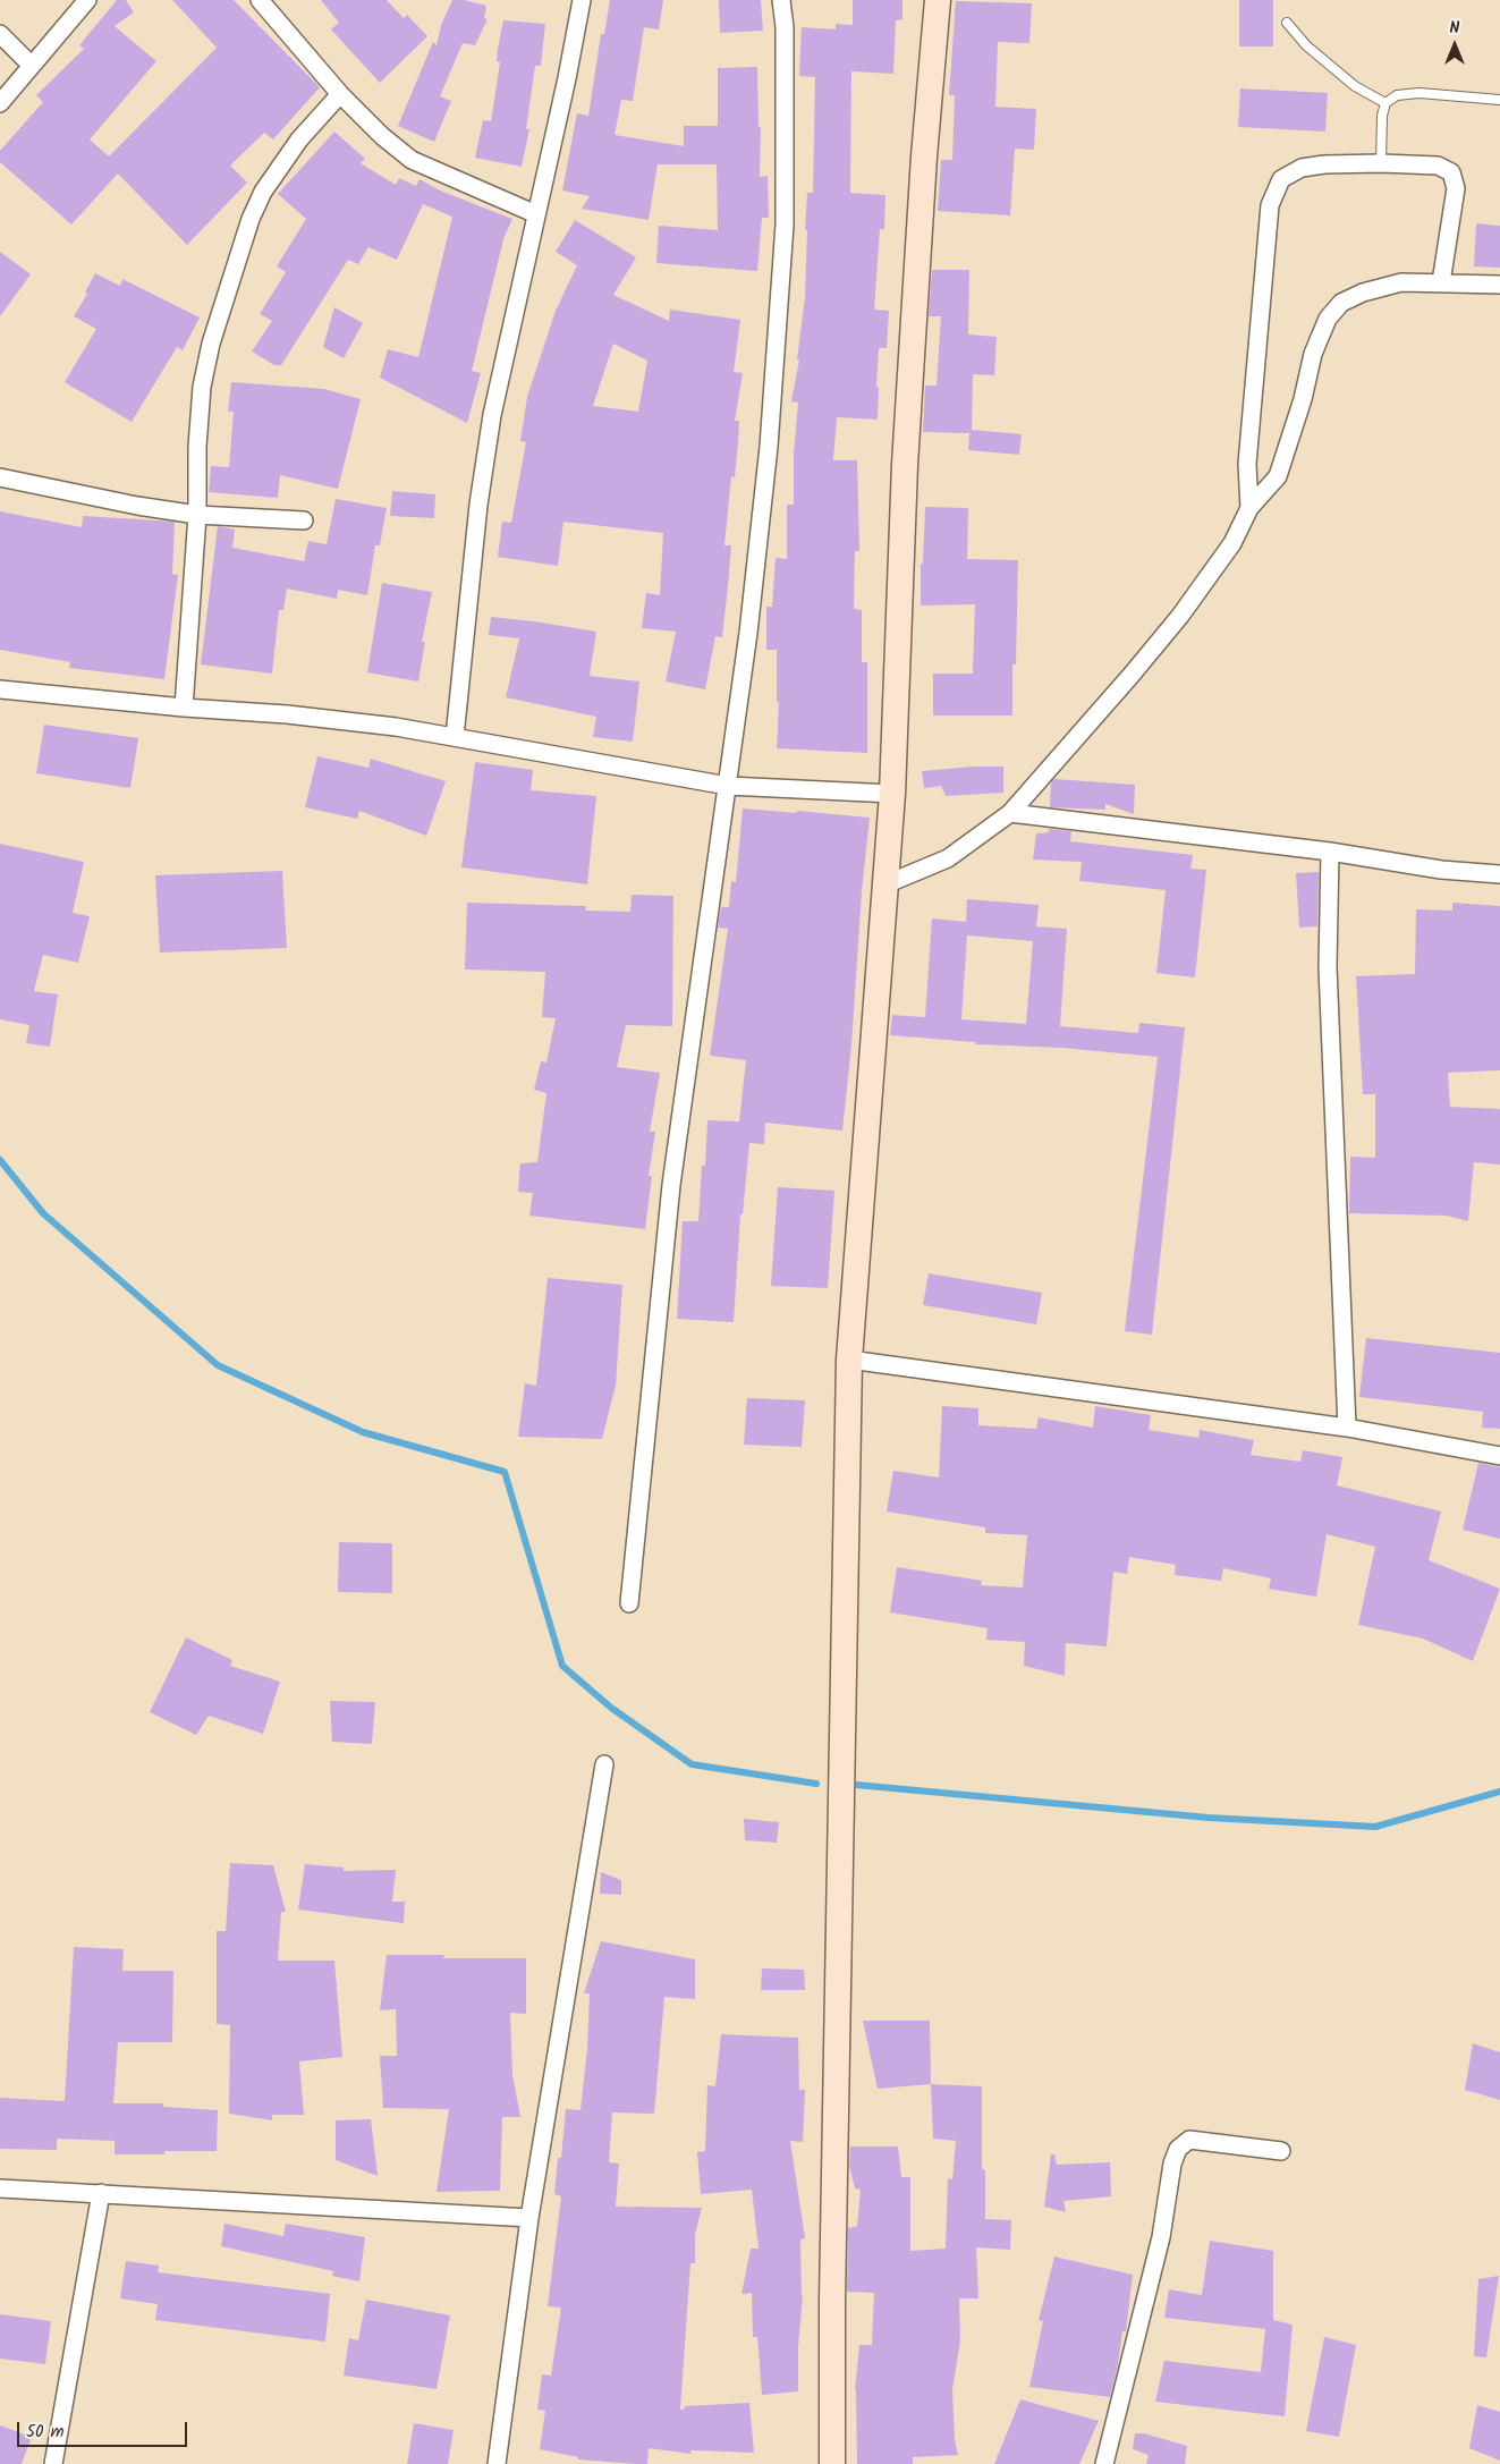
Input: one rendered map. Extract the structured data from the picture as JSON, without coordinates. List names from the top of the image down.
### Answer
{
  "scale_bar": "50 m",
  "north": "top"
}
